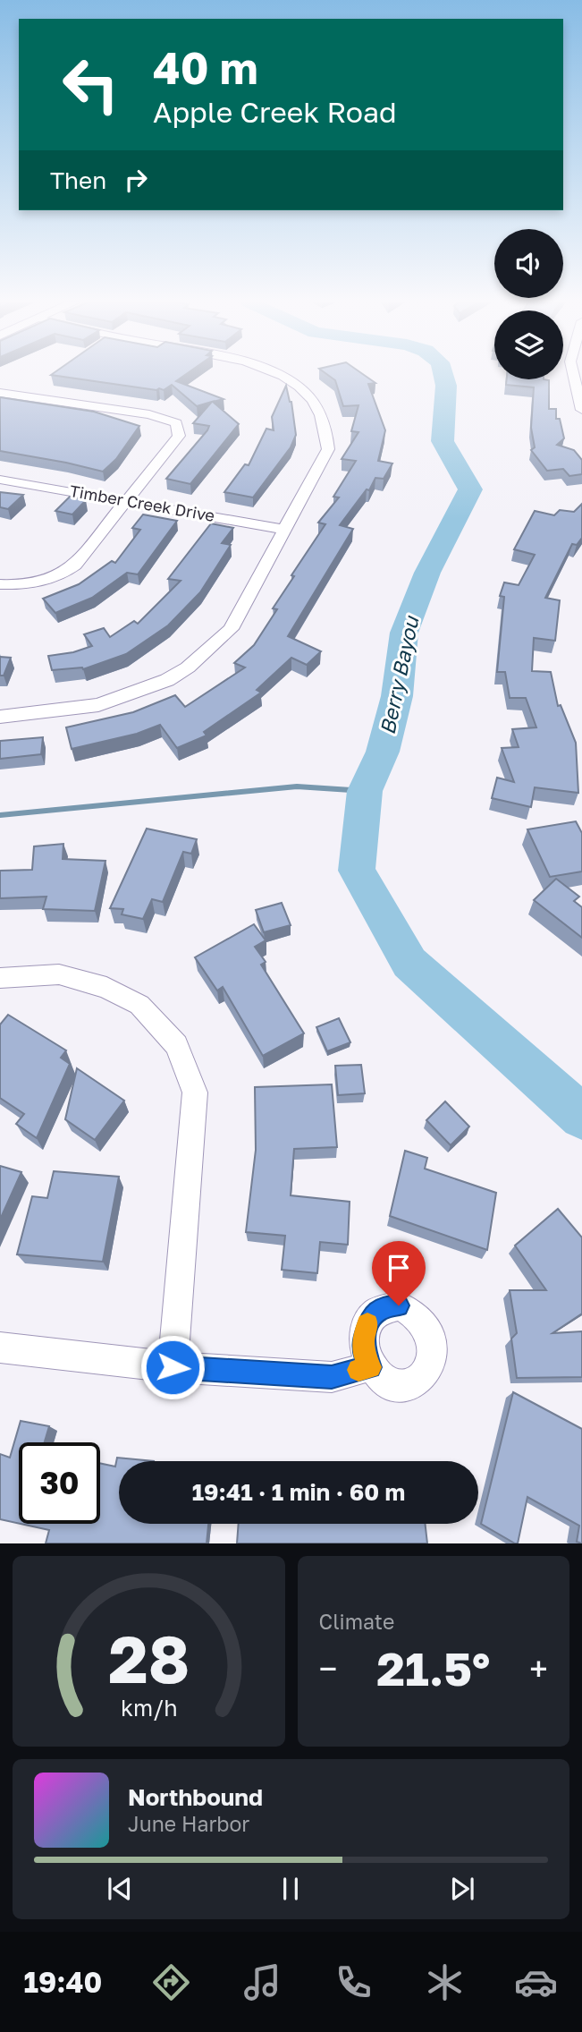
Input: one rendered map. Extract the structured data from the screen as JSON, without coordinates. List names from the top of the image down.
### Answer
{
  "streets": {
    "street": ["Timber Creek Drive"]
  },
  "water": ["Berry Bayou"],
  "page": {
    "turn": ["40 m", "Apple Creek Road"],
    "then": "Then",
    "limit": "30",
    "trip": "19:41 · 1 min · 60 m",
    "tile": "Climate",
    "heat": ["−", "21.5°", "+"],
    "song": ["Northbound", "June Harbor"],
    "tabs": "19:40",
    "gauge": ["28", "km/h"]
  }
}
